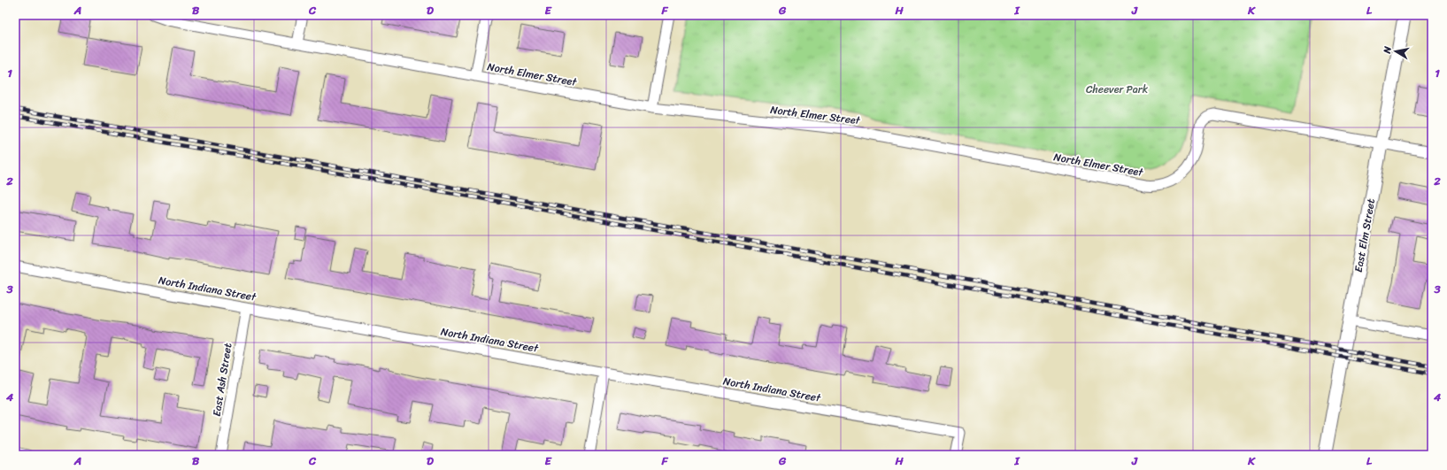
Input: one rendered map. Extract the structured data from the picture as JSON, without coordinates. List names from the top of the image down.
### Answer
{
  "streets": {
    "street": [
      "North Elmer Street",
      "East Elm Street",
      "North Indiana Street",
      "East Ash Street"
    ]
  },
  "crossings": [
    ["North Elmer Street", "East Elm Street"],
    ["North Indiana Street", "East Ash Street"]
  ],
  "parks": ["Cheever Park"],
  "north": "left",
  "grid": {
    "columns": [
      "A",
      "B",
      "C",
      "D",
      "E",
      "F",
      "G",
      "H",
      "I",
      "J",
      "K",
      "L"
    ],
    "rows": [
      "1",
      "2",
      "3",
      "4"
    ]
  }
}
